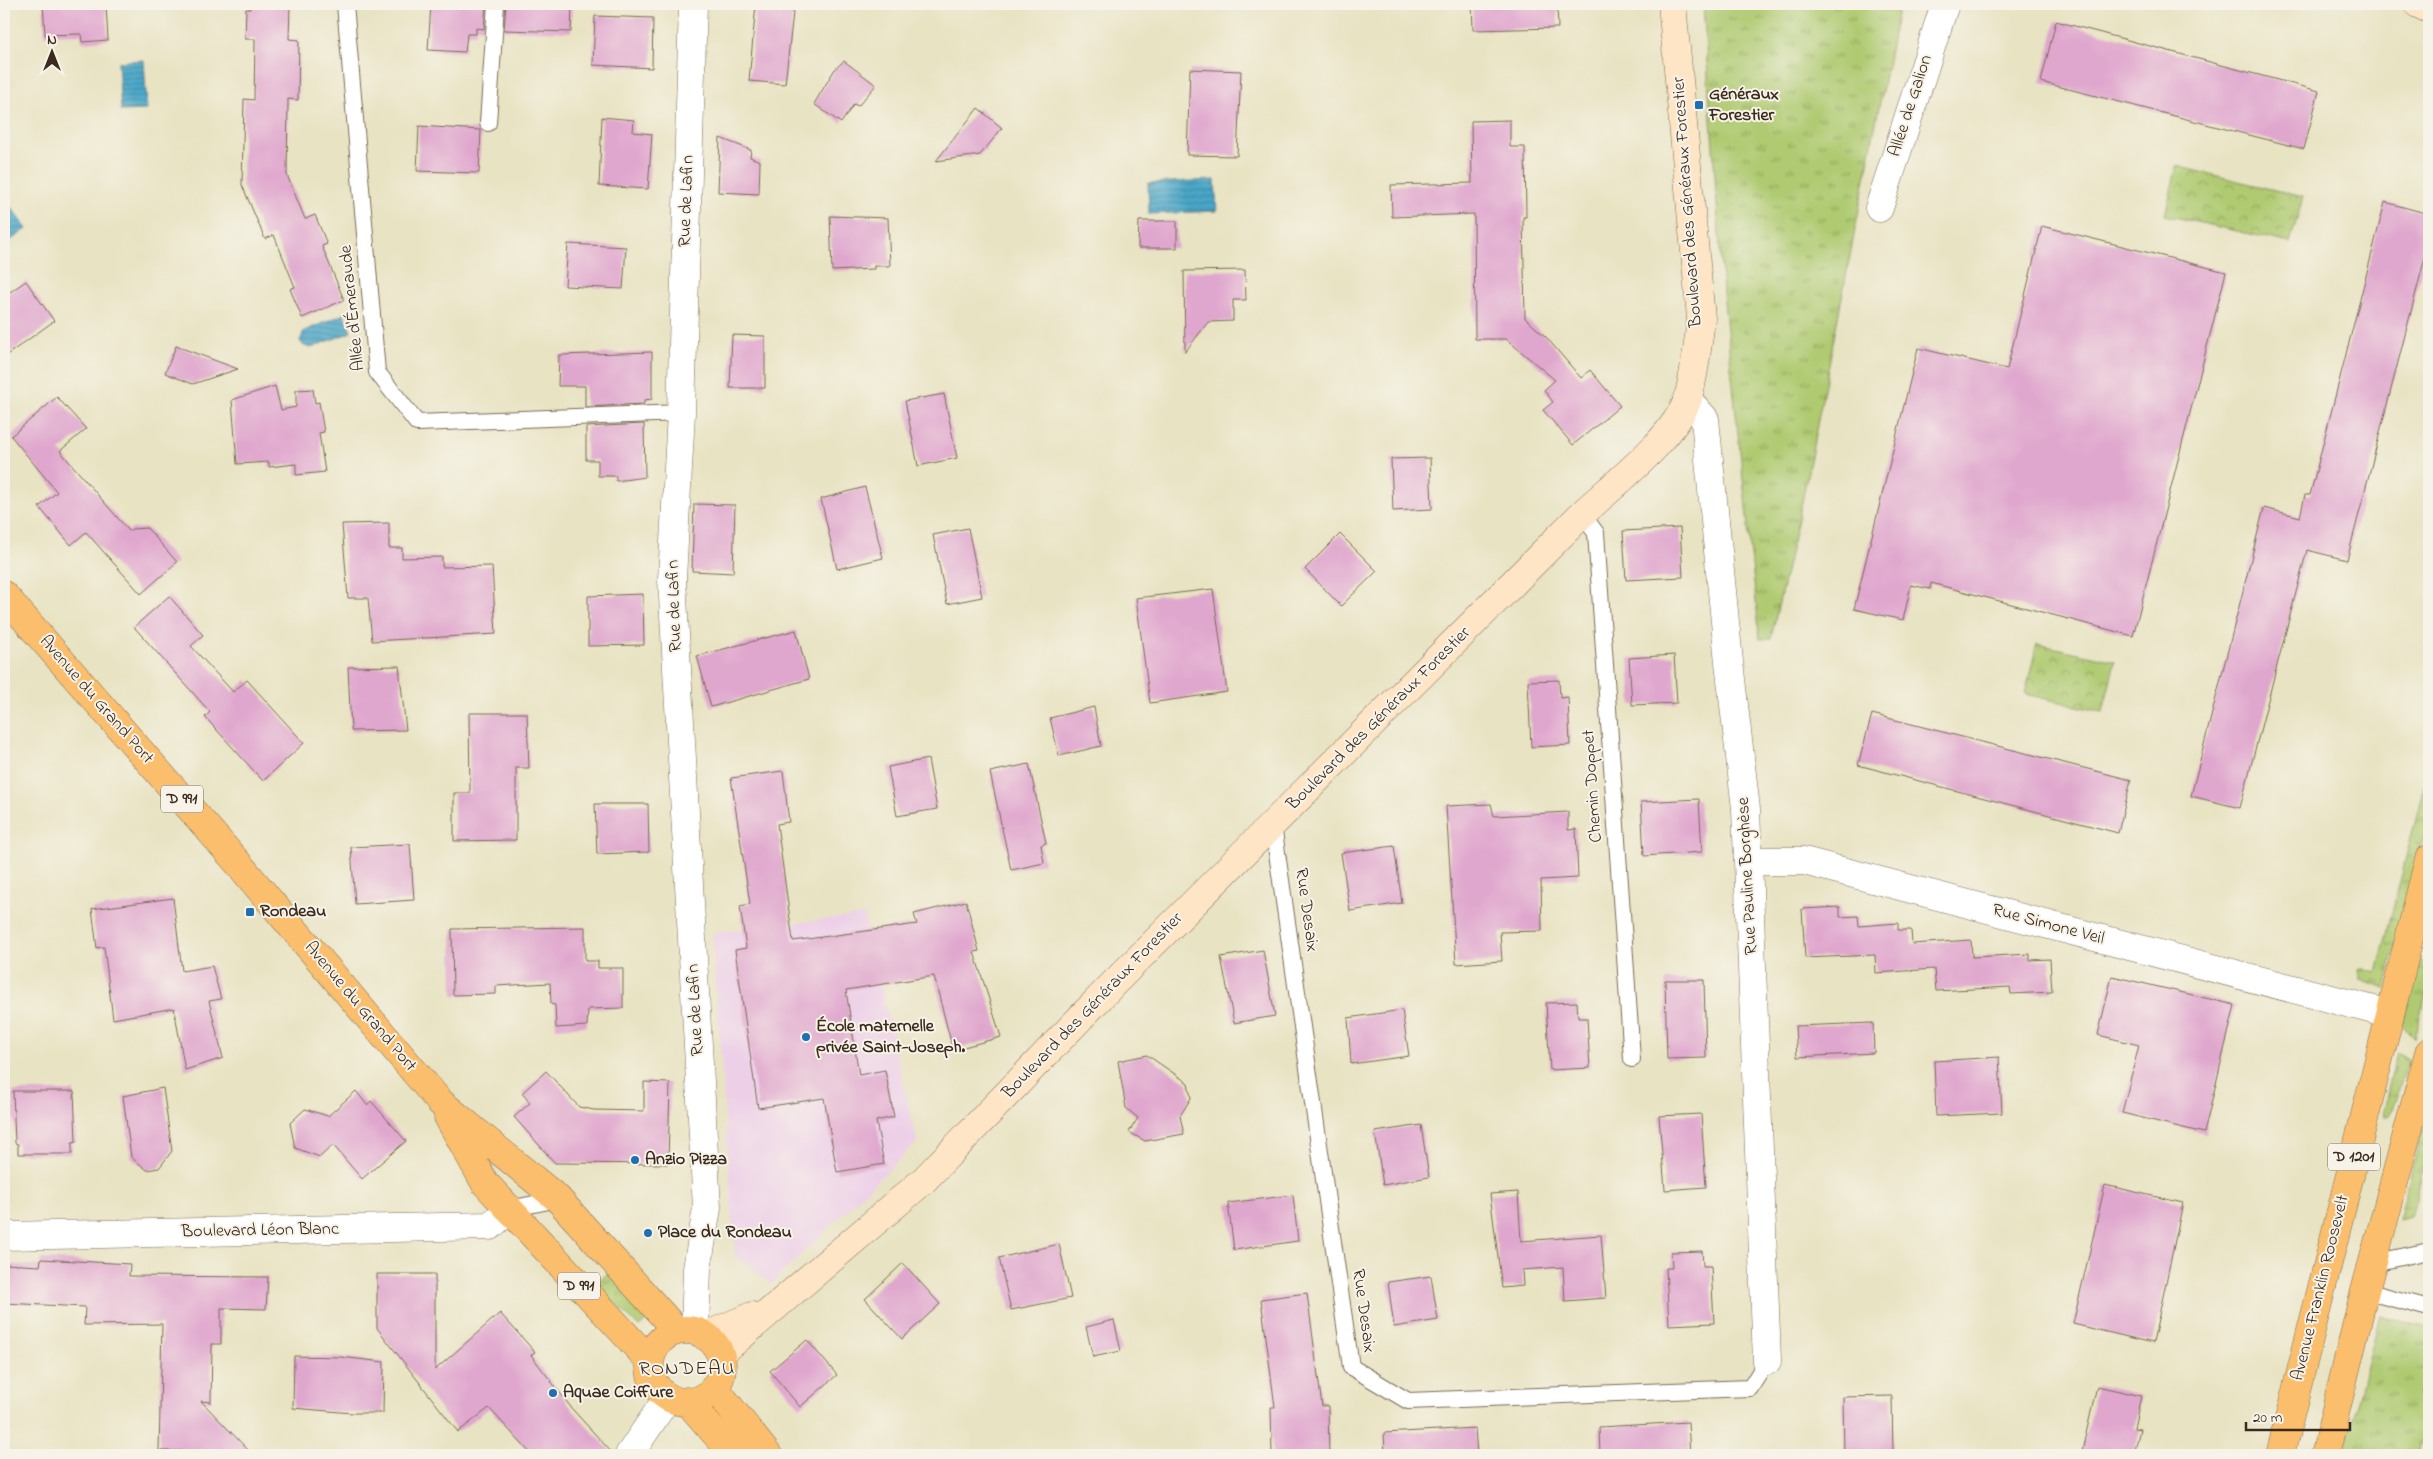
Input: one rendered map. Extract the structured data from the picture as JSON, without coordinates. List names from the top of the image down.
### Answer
{
  "streets": {
    "main road": [
      "Avenue du Grand Port",
      "D 991",
      "D 1201",
      "Avenue Franklin Roosevelt"
    ],
    "street": [
      "Allée de Galion",
      "Rue de Lafin",
      "Boulevard des Généraux Forestier",
      "Rue Pauline Borghèse",
      "Rue Simone Veil",
      "Boulevard Léon Blanc"
    ],
    "lane": ["Allée d'Émeraude", "Chemin Doppet", "Rue Desaix"]
  },
  "crossings": [
    ["Rue de Lafin", "Boulevard des Généraux Forestier"],
    ["Rue de Lafin", "Allée d'Émeraude"],
    ["Rue de Lafin", "D 991"],
    ["Boulevard des Généraux Forestier", "Chemin Doppet"],
    ["Boulevard des Généraux Forestier", "D 991"],
    ["Boulevard des Généraux Forestier", "Rue Pauline Borghèse"],
    ["Boulevard des Généraux Forestier", "Rue Desaix"],
    ["Avenue du Grand Port", "D 991"],
    ["Avenue du Grand Port", "Boulevard Léon Blanc"],
    ["D 991", "Boulevard Léon Blanc"],
    ["Rue Pauline Borghèse", "Rue Desaix"],
    ["Rue Pauline Borghèse", "Rue Simone Veil"],
    ["Rue Simone Veil", "Avenue Franklin Roosevelt"]
  ],
  "districts": ["RONDEAU"],
  "places": {
    "transit": ["Généraux Forestier", "Rondeau"],
    "other": [
      "École maternelle privée Saint-Joseph.",
      "Anzio Pizza",
      "Place du Rondeau",
      "Aquae Coiffure"
    ]
  },
  "scale_bar": "20 m",
  "north": "top"
}
